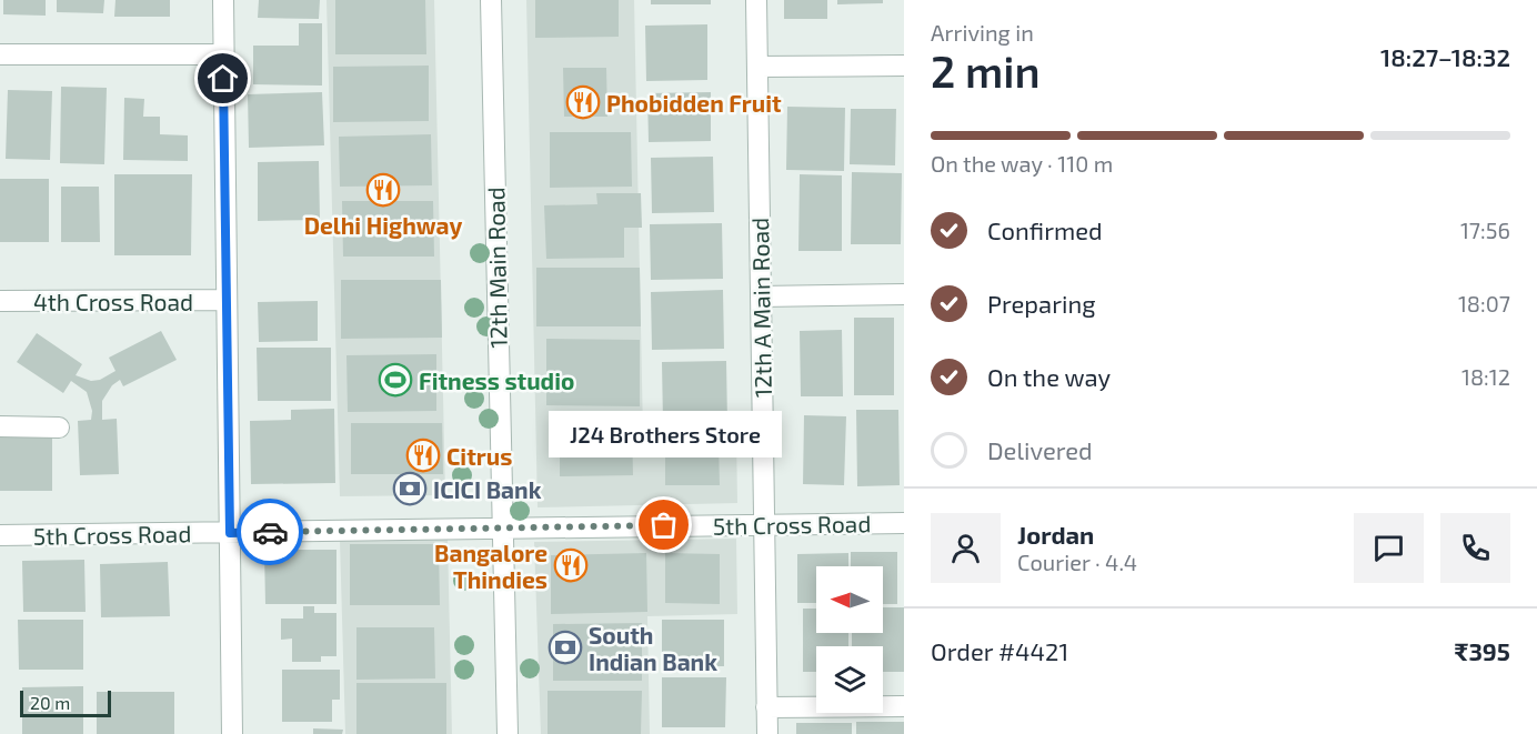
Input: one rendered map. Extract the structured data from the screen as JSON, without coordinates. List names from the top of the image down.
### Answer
{
  "streets": {
    "street": [
      "12th Main Road",
      "4th Cross Road",
      "12th A Main Road",
      "5th Cross Road"
    ]
  },
  "crossings": [
    ["12th Main Road", "5th Cross Road"],
    ["12th A Main Road", "5th Cross Road"]
  ],
  "places": {
    "restaurant": [
      "Phobidden Fruit",
      "Delhi Highway",
      "Citrus",
      "Bangalore Thindies"
    ],
    "sports": ["Fitness studio"],
    "bank": ["ICICI Bank", "South Indian Bank"],
    "other": ["J24 Brothers Store"]
  },
  "scale_bar": "20 m",
  "north": "left",
  "page": {
    "heading": ["2 min", "Arriving in", "18:27–18:32"],
    "panel": [
      "Jordan",
      "Courier · 4.4",
      "Order #4421",
      "₹395"
    ],
    "bar": "On the way · 110 m",
    "list": [
      ["Confirmed", "17:56"],
      ["Preparing", "18:07"],
      ["On the way", "18:12"],
      "Delivered"
    ],
    "bubble": "J24 Brothers Store",
    "scale": "20 m"
  }
}
